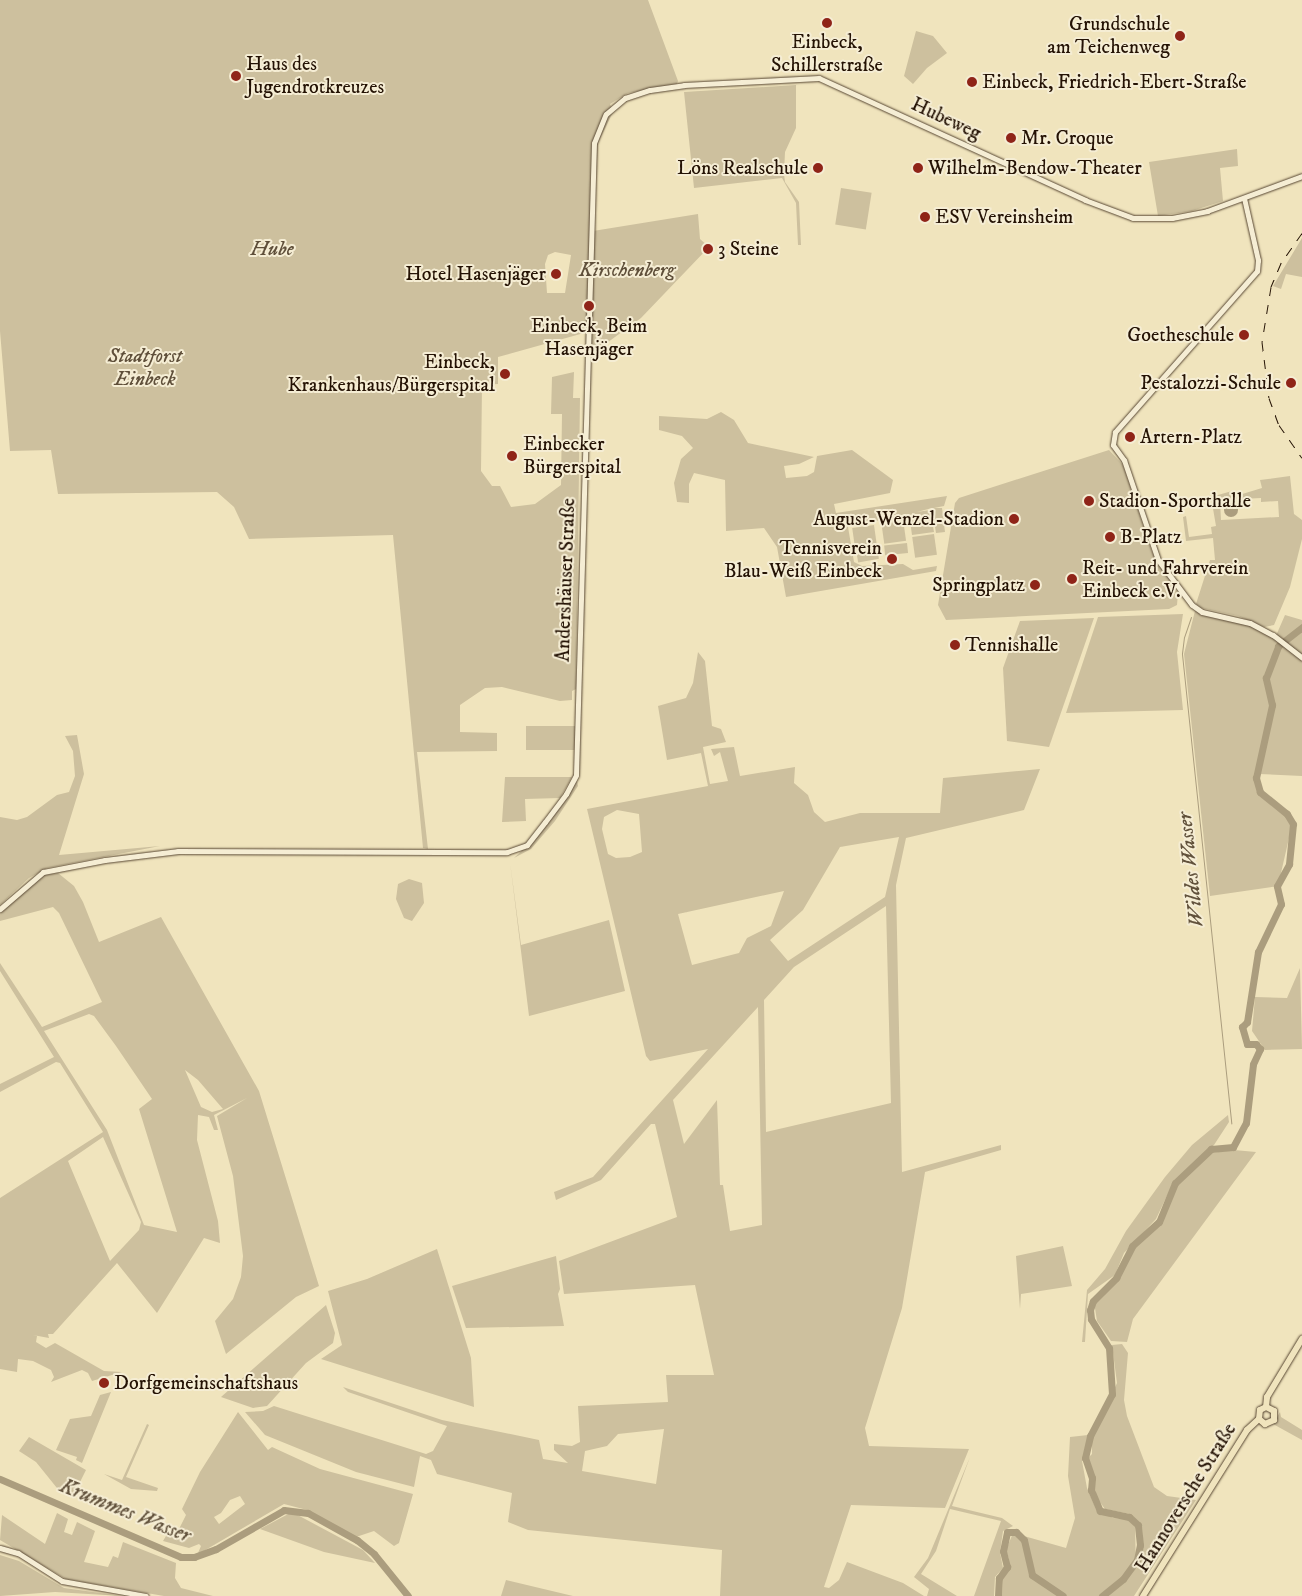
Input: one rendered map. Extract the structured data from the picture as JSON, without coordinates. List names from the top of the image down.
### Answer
{
  "streets": {
    "main road": ["Hannoversche Straße"],
    "street": ["Hubeweg", "Andershäuser Straße"]
  },
  "crossings": [
    ["Hubeweg", "Andershäuser Straße"]
  ],
  "water": ["Wildes Wasser", "Krummes Wasser"],
  "parks": ["Hube", "Kirschenberg", "Stadtforst Einbeck"],
  "places": [
    "Einbeck, Schillerstraße",
    "Grundschule am Teichenweg",
    "Haus des Jugendrotkreuzes",
    "Einbeck, Friedrich-Ebert-Straße",
    "Mr. Croque",
    "Löns Realschule",
    "Wilhelm-Bendow-Theater",
    "ESV Vereinsheim",
    "3 Steine",
    "Hotel Hasenjäger",
    "Einbeck, Beim Hasenjäger",
    "Goetheschule",
    "Einbeck, Krankenhaus/Bürgerspital",
    "Pestalozzi-Schule",
    "Artern-Platz",
    "Einbecker Bürgerspital",
    "Stadion-Sporthalle",
    "August-Wenzel-Stadion",
    "B-Platz",
    "Tennisverein Blau-Weiß Einbeck",
    "Reit- und Fahrverein Einbeck e.V.",
    "Springplatz",
    "Tennishalle",
    "Dorfgemeinschaftshaus"
  ]
}
